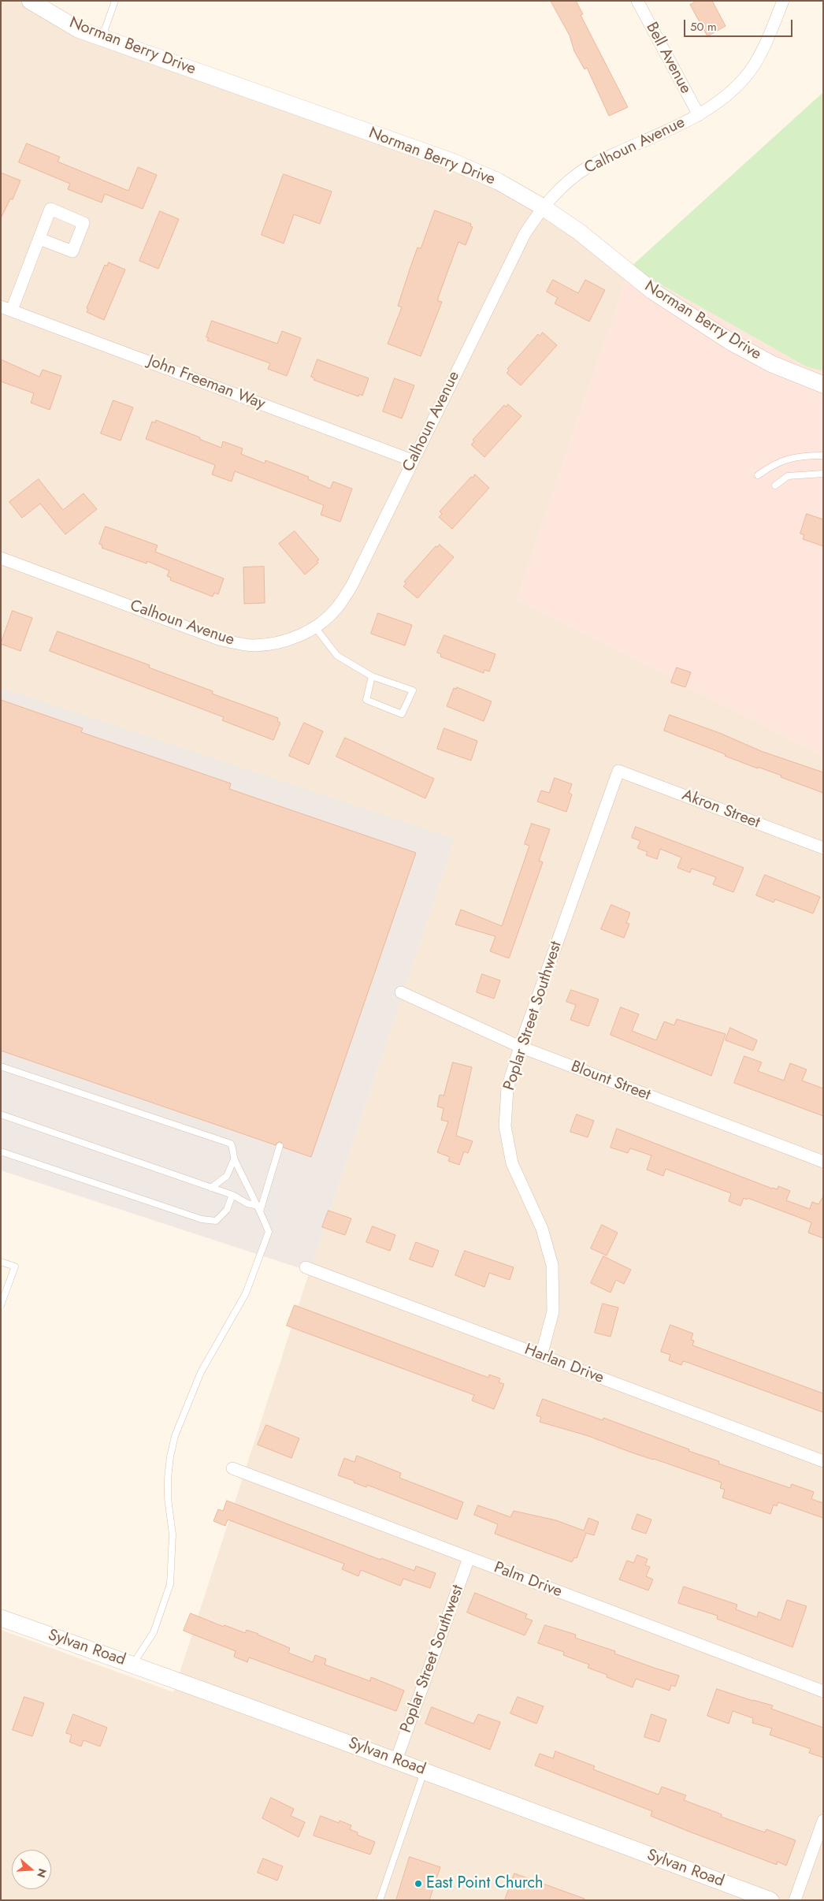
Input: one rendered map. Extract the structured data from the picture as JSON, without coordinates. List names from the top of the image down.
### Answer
{
  "streets": {
    "main road": ["Norman Berry Drive", "Sylvan Road"],
    "street": [
      "Bell Avenue",
      "Calhoun Avenue",
      "John Freeman Way",
      "Akron Street",
      "Poplar Street Southwest",
      "Blount Street",
      "Harlan Drive",
      "Palm Drive"
    ]
  },
  "crossings": [
    ["Norman Berry Drive", "Calhoun Avenue"],
    ["Bell Avenue", "Calhoun Avenue"],
    ["Calhoun Avenue", "John Freeman Way"],
    ["Akron Street", "Poplar Street Southwest"],
    ["Poplar Street Southwest", "Blount Street"],
    ["Poplar Street Southwest", "Harlan Drive"],
    ["Poplar Street Southwest", "Palm Drive"],
    ["Poplar Street Southwest", "Sylvan Road"]
  ],
  "places": ["East Point Church"],
  "scale_bar": "50 m",
  "north": "right"
}
